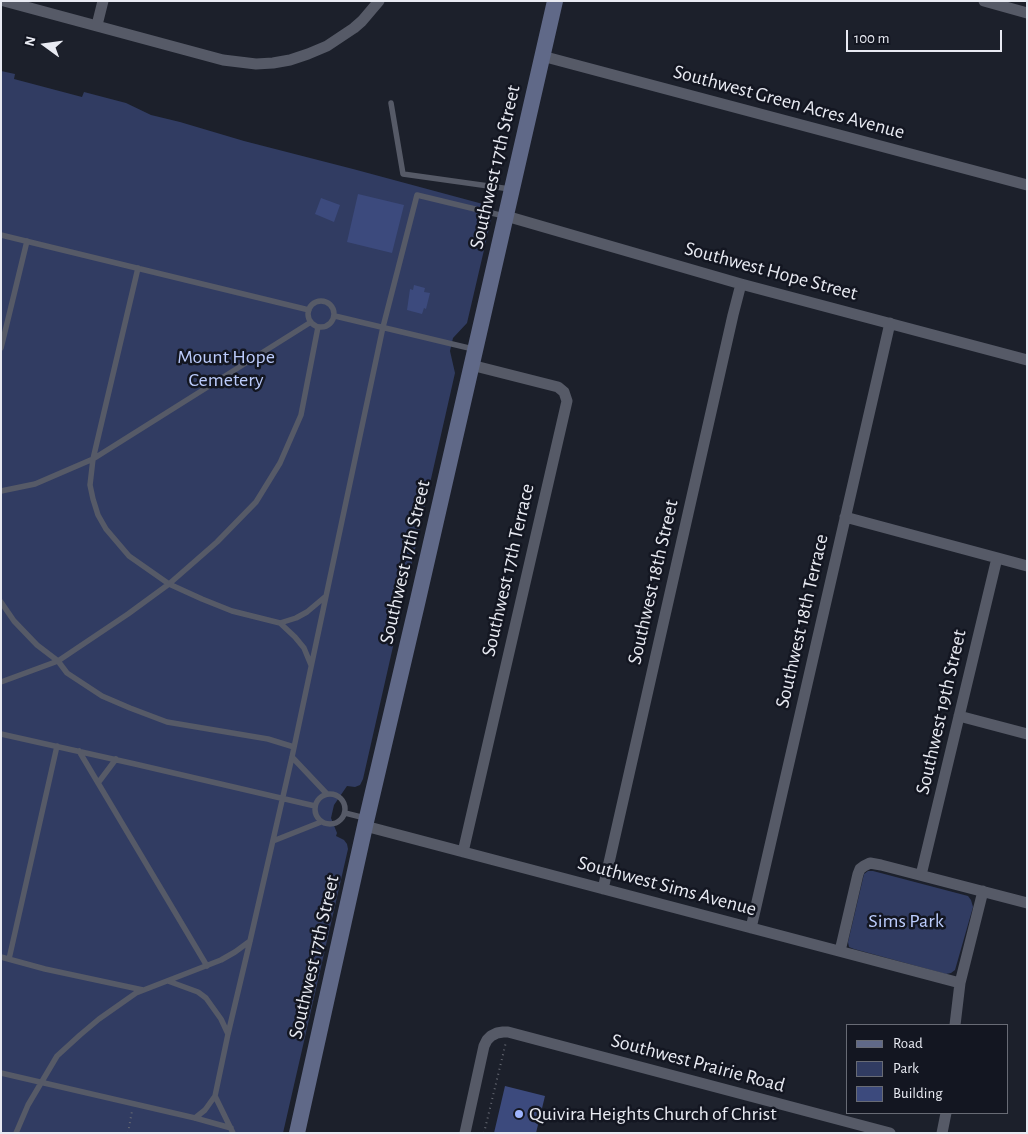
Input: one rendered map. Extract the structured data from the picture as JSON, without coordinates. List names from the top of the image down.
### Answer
{
  "streets": {
    "main road": ["Southwest 17th Street"],
    "street": [
      "Southwest Green Acres Avenue",
      "Southwest Hope Street",
      "Southwest 17th Terrace",
      "Southwest 18th Street",
      "Southwest 18th Terrace",
      "Southwest 19th Street",
      "Southwest Sims Avenue",
      "Southwest Prairie Road"
    ]
  },
  "crossings": [
    ["Southwest Green Acres Avenue", "Southwest 17th Street"],
    ["Southwest 17th Street", "Southwest Hope Street"],
    ["Southwest 17th Street", "Southwest 17th Terrace"],
    ["Southwest 17th Street", "Southwest Sims Avenue"],
    ["Southwest Hope Street", "Southwest 18th Street"],
    ["Southwest Hope Street", "Southwest 18th Terrace"],
    ["Southwest 17th Terrace", "Southwest Sims Avenue"],
    ["Southwest 18th Street", "Southwest Sims Avenue"],
    ["Southwest 18th Terrace", "Southwest Sims Avenue"]
  ],
  "parks": ["Mount Hope Cemetery", "Sims Park"],
  "places": ["Quivira Heights Church of Christ"],
  "legend": ["Road", "Park", "Building"],
  "scale_bar": "100 m",
  "north": "left"
}
